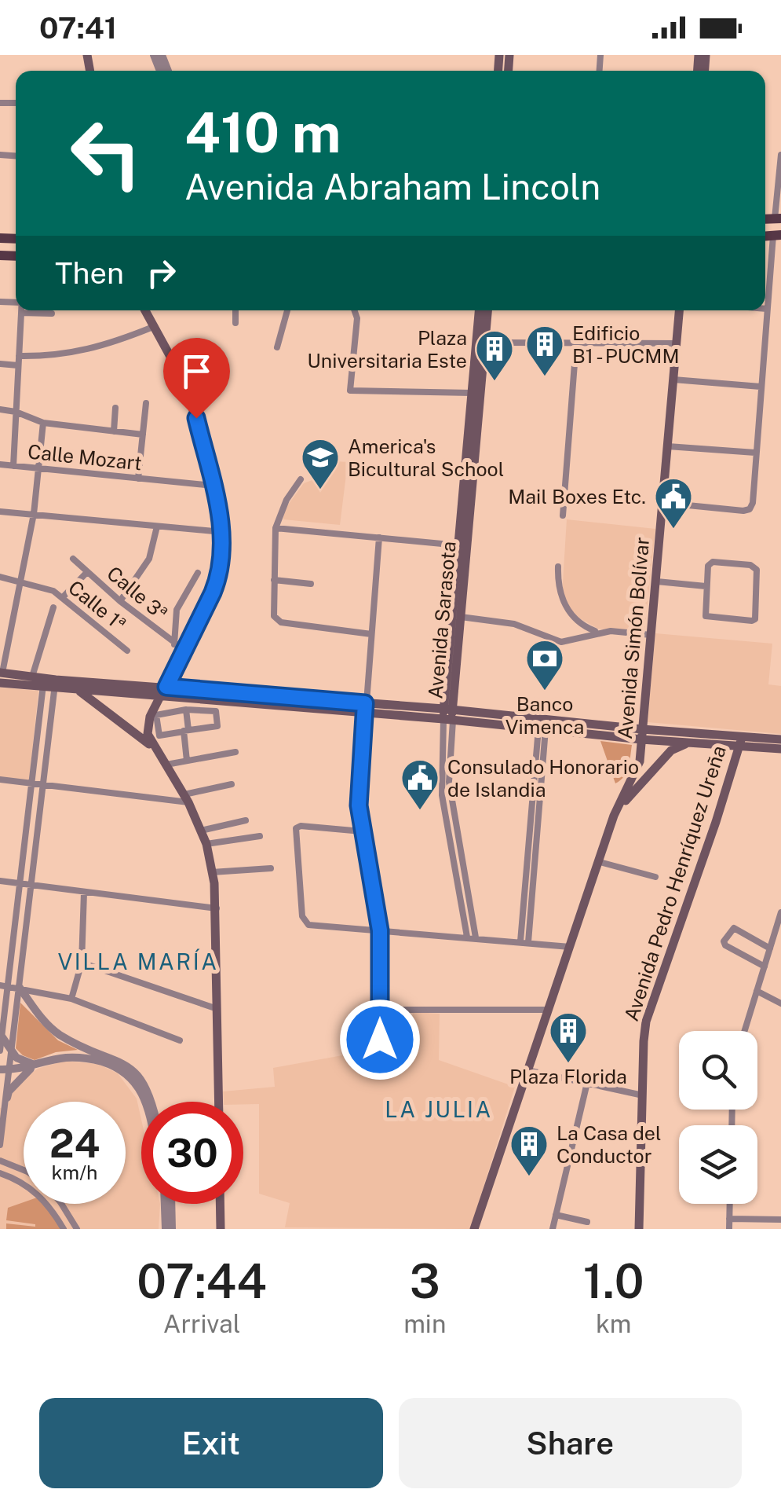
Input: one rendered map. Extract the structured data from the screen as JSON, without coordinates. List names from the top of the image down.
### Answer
{
  "streets": {
    "main road": ["Avenida Sarasota", "Avenida Simón Bolívar", "Avenida Pedro Henríquez Ureña"],
    "street": ["Calle Mozart", "Calle 3ª", "Calle 1ª"]
  },
  "districts": ["VILLA MARÍA", "LA JULIA"],
  "places": {
    "building": [
      "Edificio B1 - PUCMM",
      "Plaza Universitaria Este",
      "Plaza Florida",
      "La Casa del Conductor"
    ],
    "school or university": ["America's Bicultural School"],
    "public building": ["Mail Boxes Etc.", "Consulado Honorario de Islandia"],
    "bank": ["Banco Vimenca"]
  },
  "page": {
    "status": "07:41",
    "turn": ["410 m", "Avenida Abraham Lincoln"],
    "then": "Then",
    "speed": "24 km/h",
    "limit": "30",
    "eta": [
      "07:44",
      "Arrival",
      "3",
      "min",
      "1.0",
      "km"
    ],
    "buttons": ["Exit", "Share"]
  }
}
